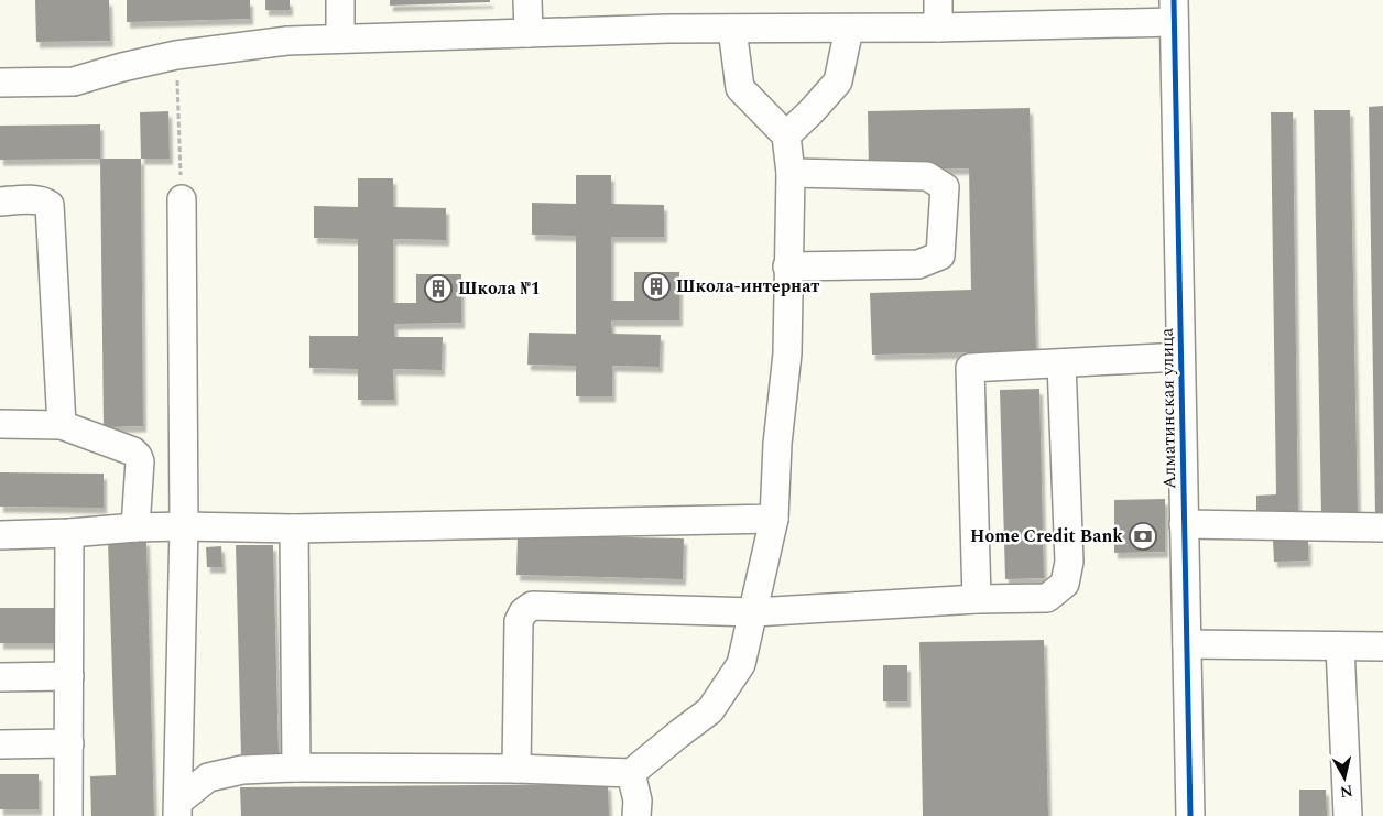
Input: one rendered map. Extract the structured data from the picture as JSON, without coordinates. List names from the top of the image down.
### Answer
{
  "streets": {
    "street": ["Алматинская улица"]
  },
  "places": {
    "building": ["Школа-интернат", "Школа №1"],
    "bank": ["Home Credit Bank"]
  },
  "north": "bottom"
}
